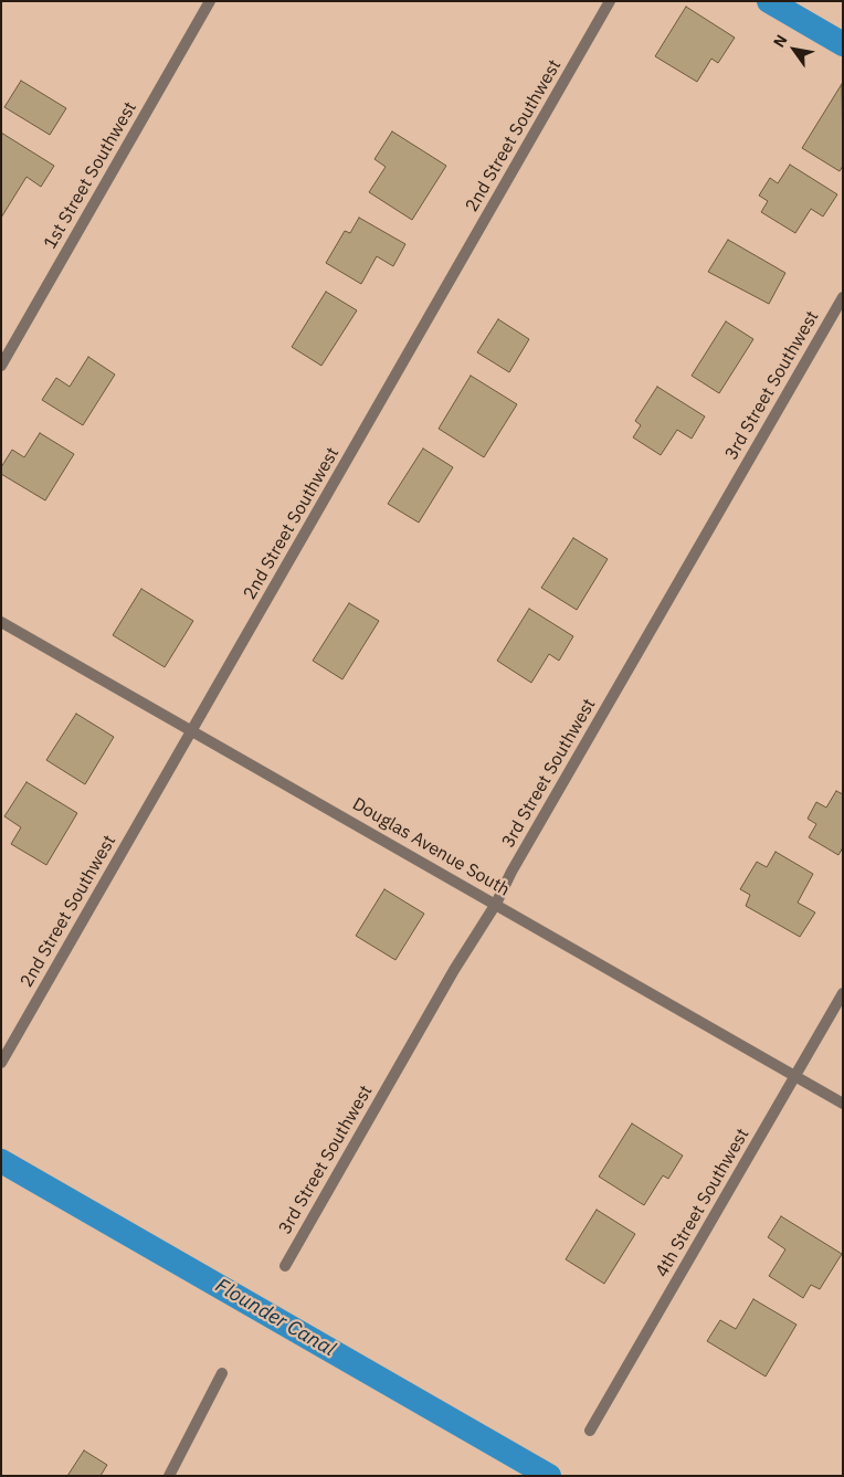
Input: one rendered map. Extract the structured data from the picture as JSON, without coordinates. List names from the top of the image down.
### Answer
{
  "streets": {
    "street": [
      "2nd Street Southwest",
      "1st Street Southwest",
      "3rd Street Southwest",
      "Douglas Avenue South",
      "4th Street Southwest"
    ]
  },
  "crossings": [
    ["2nd Street Southwest", "Douglas Avenue South"],
    ["3rd Street Southwest", "Douglas Avenue South"],
    ["Douglas Avenue South", "4th Street Southwest"]
  ],
  "water": ["Flounder Canal"],
  "north": "top left"
}
